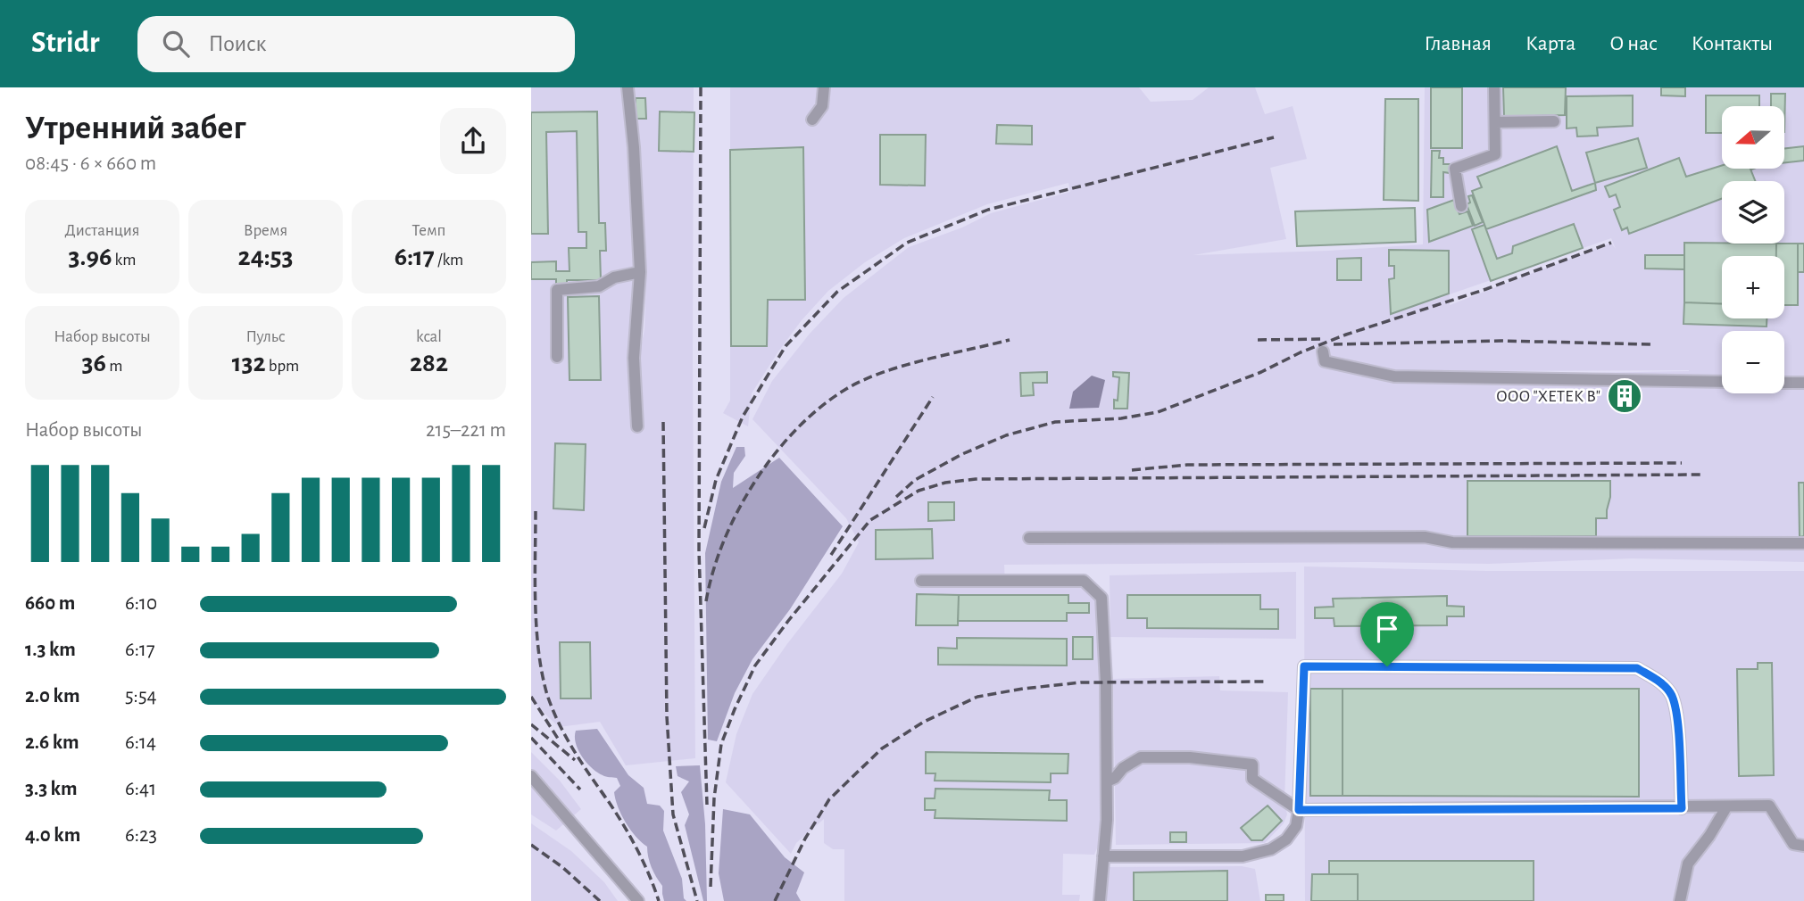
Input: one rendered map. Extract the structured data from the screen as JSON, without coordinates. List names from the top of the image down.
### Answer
{
  "places": {
    "building": ["ООО \"ХЕТЕК В\""]
  },
  "north": "left",
  "page": {
    "header": "Stridr",
    "search": "Поиск",
    "nav": [
      "Главная",
      "Карта",
      "О нас",
      "Контакты"
    ],
    "heading": ["Утренний забег", "08:45 · 6 × 660 m"],
    "map_buttons": ["+", "−"],
    "stats": [
      ["Дистанция", "3.96 km"],
      ["Время", "24:53"],
      ["Темп", "6:17 /km"],
      ["Набор высоты", "36 m"],
      ["Пульс", "132 bpm"],
      ["kcal", "282"]
    ],
    "chart": ["Набор высоты", "215–221 m"],
    "list": [
      {
        "name": "660 m",
        "note": "6:10"
      },
      {
        "name": "1.3 km",
        "note": "6:17"
      },
      {
        "name": "2.0 km",
        "note": "5:54"
      },
      {
        "name": "2.6 km",
        "note": "6:14"
      },
      {
        "name": "3.3 km",
        "note": "6:41"
      },
      {
        "name": "4.0 km",
        "note": "6:23"
      }
    ]
  }
}
